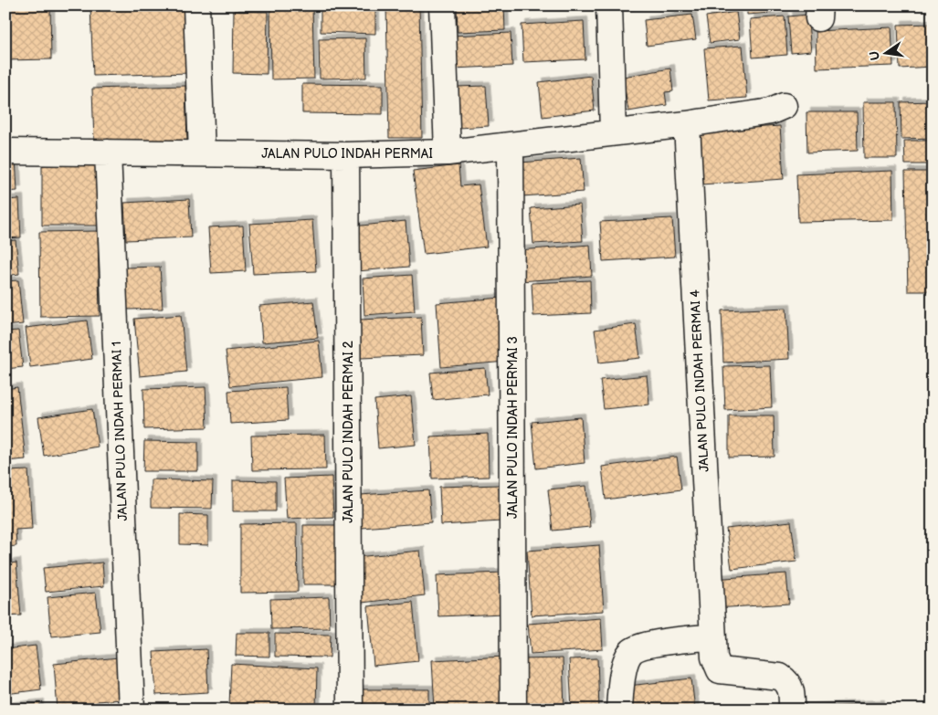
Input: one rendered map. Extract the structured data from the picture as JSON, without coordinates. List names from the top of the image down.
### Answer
{
  "streets": {
    "street": [
      "JALAN PULO INDAH PERMAI",
      "JALAN PULO INDAH PERMAI 4",
      "JALAN PULO INDAH PERMAI 3",
      "JALAN PULO INDAH PERMAI 1",
      "JALAN PULO INDAH PERMAI 2"
    ]
  },
  "crossings": [
    ["JALAN PULO INDAH PERMAI", "JALAN PULO INDAH PERMAI 4"],
    ["JALAN PULO INDAH PERMAI", "JALAN PULO INDAH PERMAI 3"],
    ["JALAN PULO INDAH PERMAI", "JALAN PULO INDAH PERMAI 1"],
    ["JALAN PULO INDAH PERMAI", "JALAN PULO INDAH PERMAI 2"]
  ],
  "north": "left"
}
